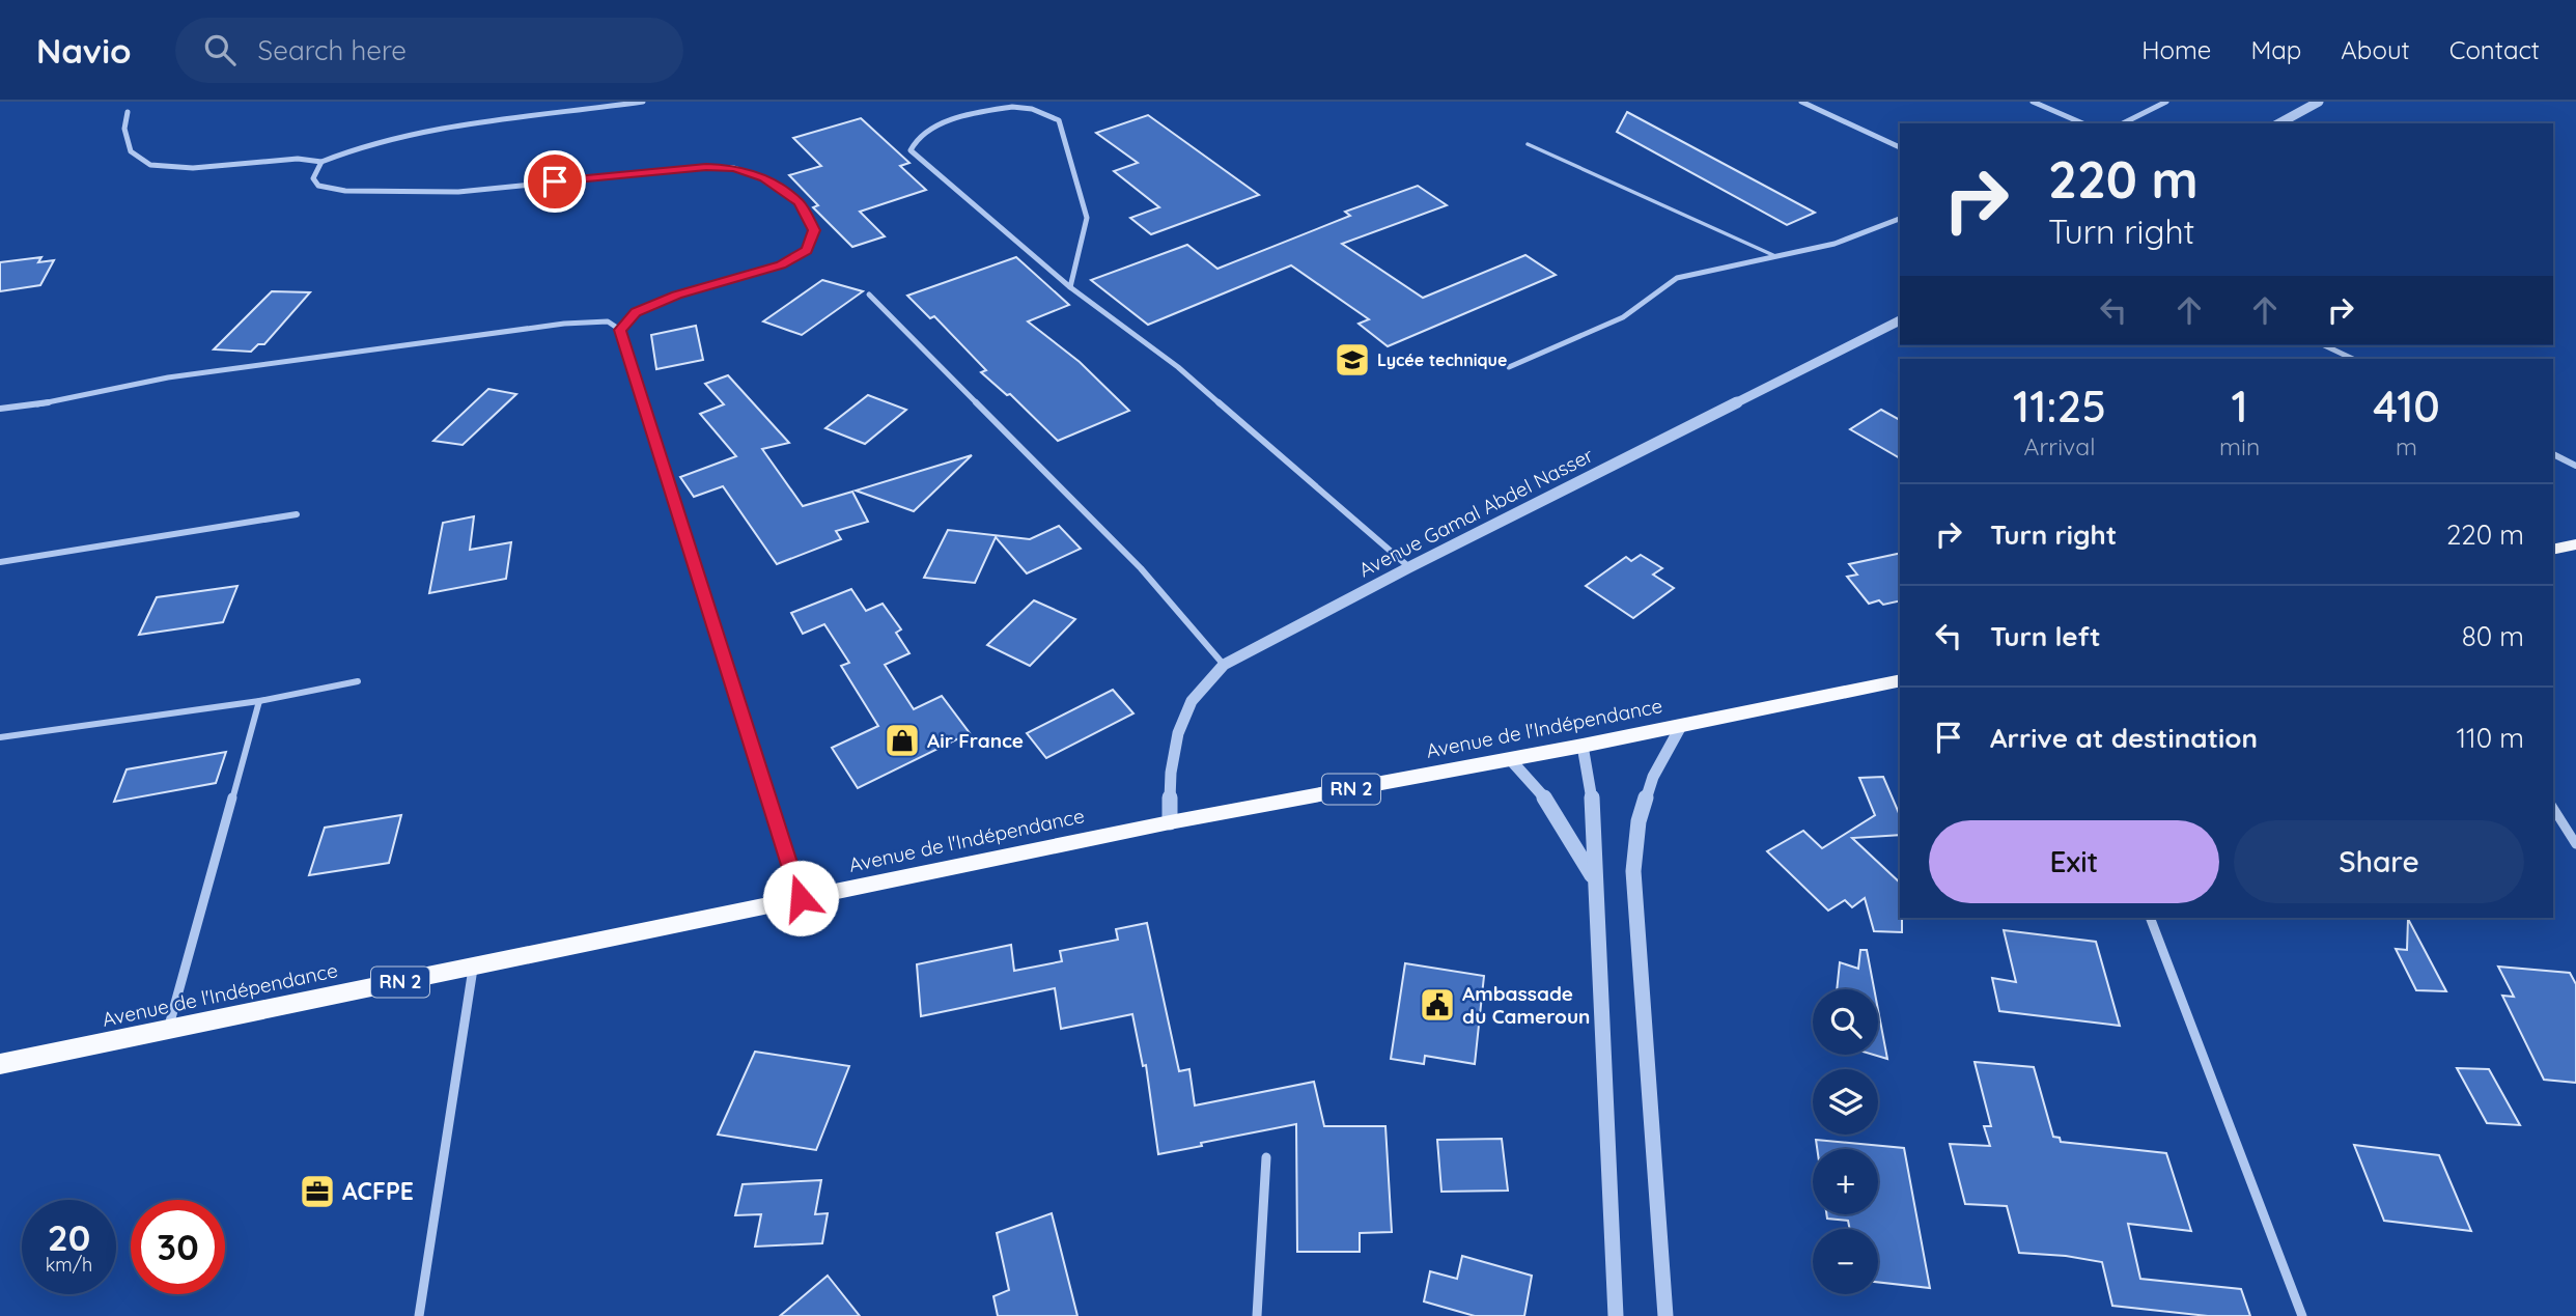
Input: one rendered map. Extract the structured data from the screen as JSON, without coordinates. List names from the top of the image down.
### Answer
{
  "streets": {
    "main road": ["Avenue de l'Indépendance", "RN 2"],
    "street": ["Avenue Gamal Abdel Nasser"]
  },
  "crossings": [
    ["Avenue Gamal Abdel Nasser", "Avenue de l'Indépendance"]
  ],
  "places": {
    "school or university": ["Lycée technique"],
    "shop": ["Air France"],
    "public building": ["Ambassade du Cameroun"],
    "office": ["ACFPE"]
  },
  "page": {
    "header": "Navio",
    "search": "Search here",
    "nav": [
      "Home",
      "Map",
      "About",
      "Contact"
    ],
    "turn": ["220 m", "Turn right"],
    "eta": [
      "11:25",
      "Arrival",
      "1",
      "min",
      "410",
      "m"
    ],
    "list": [
      {
        "name": "Turn right",
        "value": "220 m"
      },
      {
        "name": "Turn left",
        "value": "80 m"
      },
      {
        "name": "Arrive at destination",
        "value": "110 m"
      }
    ],
    "buttons": ["Exit", "Share"],
    "map_buttons": ["+", "−"],
    "speed": "20 km/h",
    "limit": "30"
  }
}
